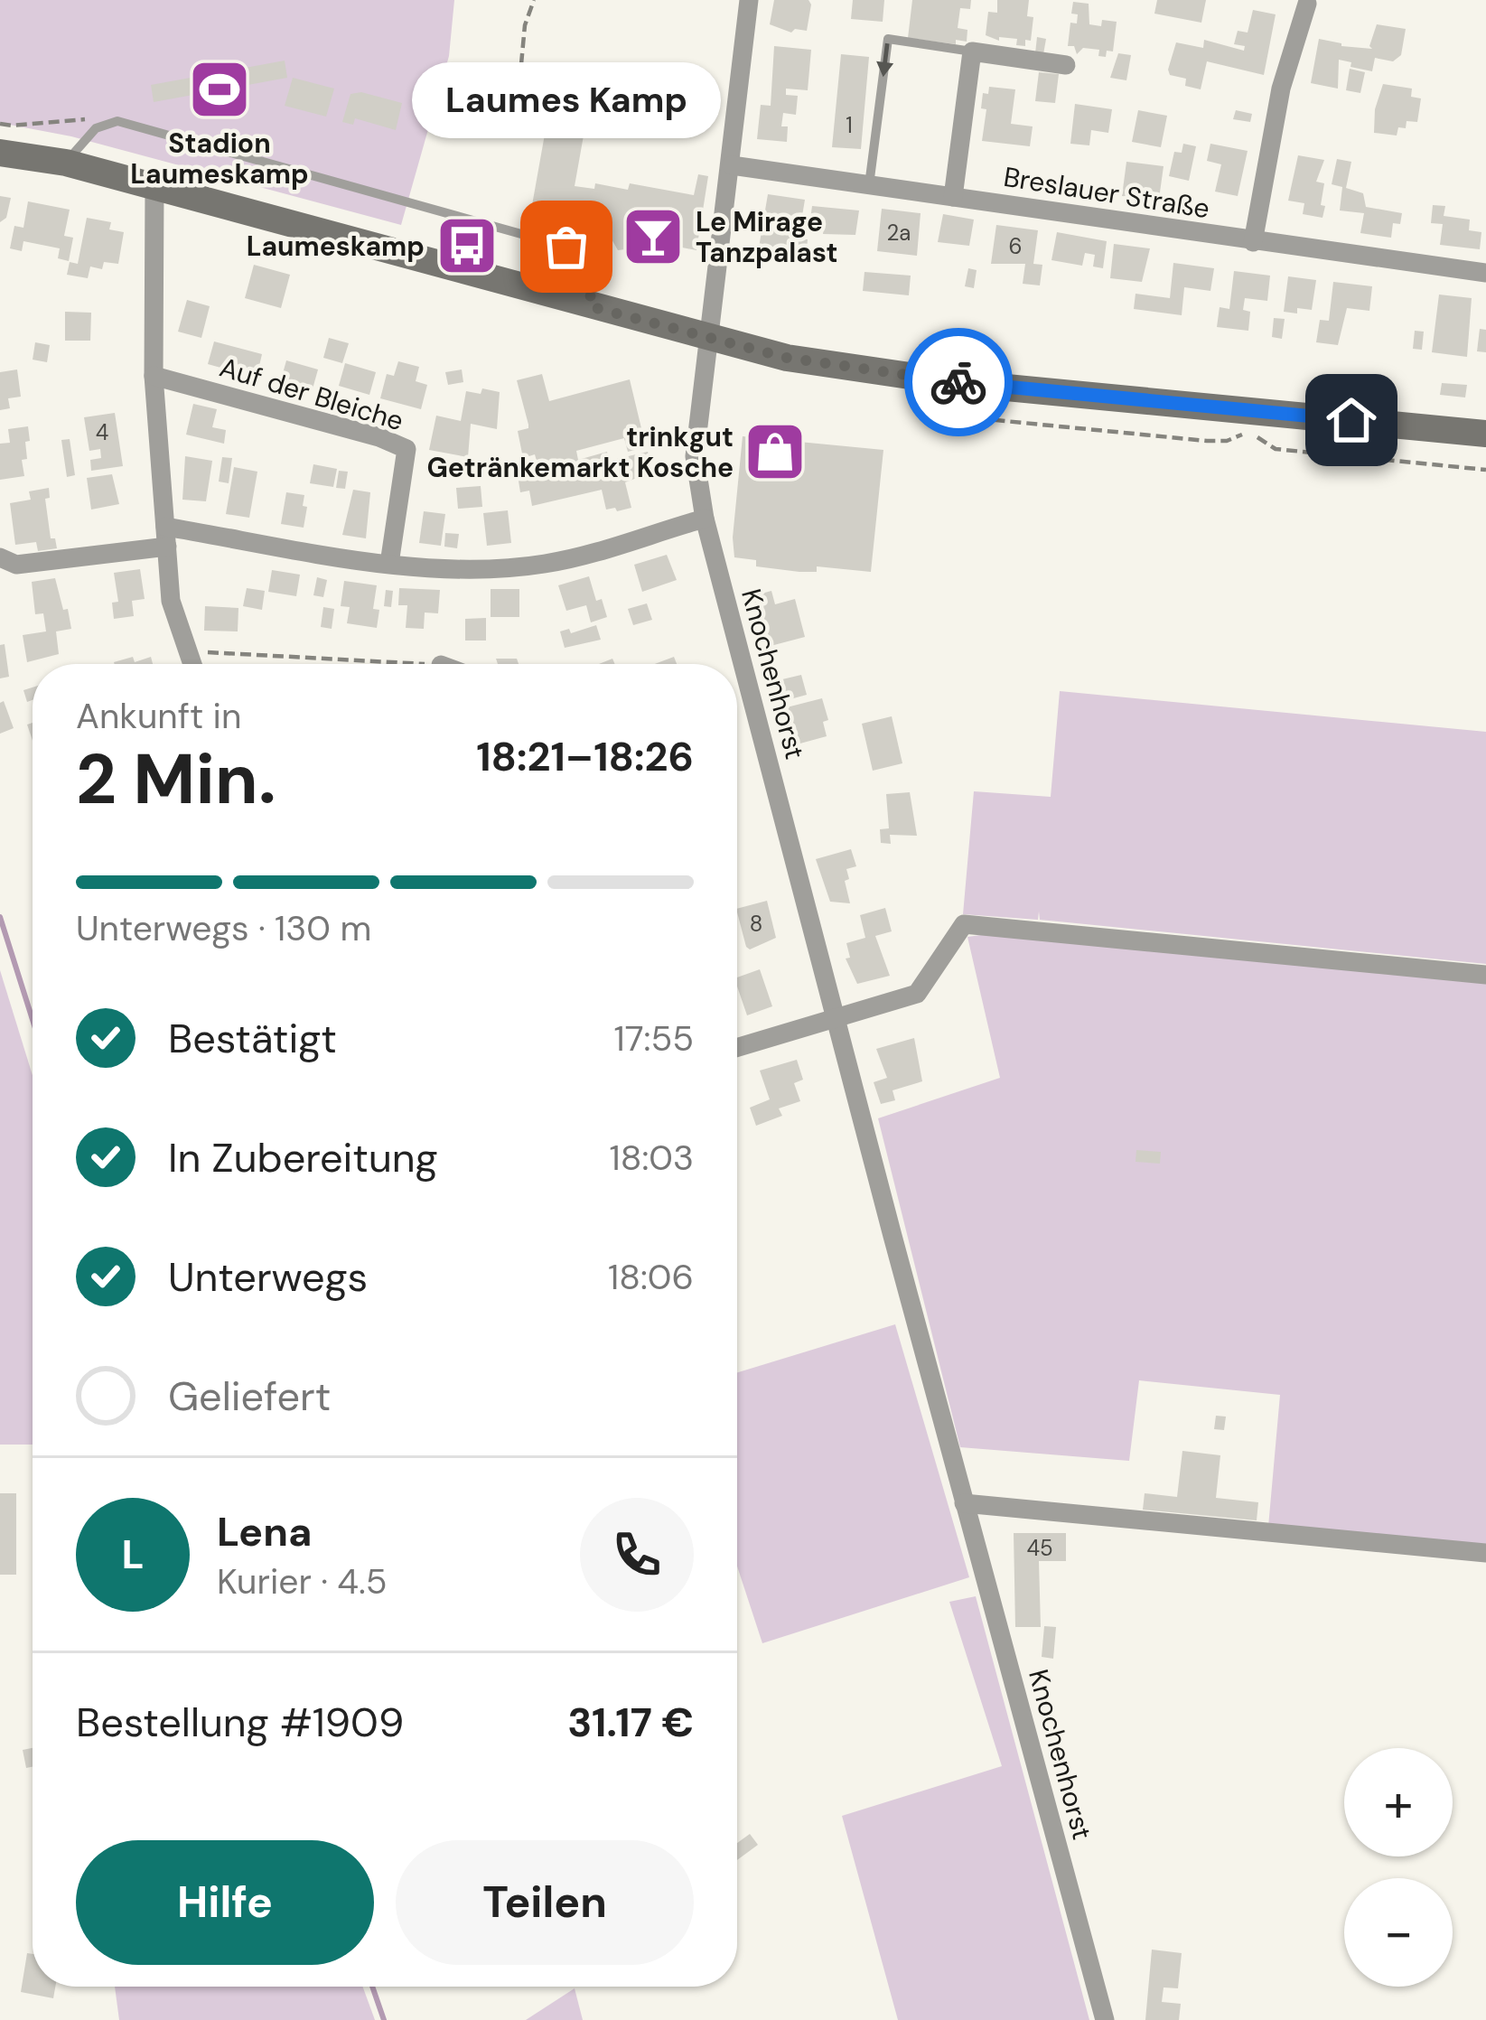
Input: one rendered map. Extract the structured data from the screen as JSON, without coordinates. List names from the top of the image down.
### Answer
{
  "streets": {
    "street": ["Breslauer Straße", "Auf der Bleiche", "Knochenhorst"]
  },
  "crossings": [
    ["Breslauer Straße", "Knochenhorst"]
  ],
  "places": {
    "sports": ["Stadion Laumeskamp"],
    "bar": ["Le Mirage Tanzpalast"],
    "bus stop": ["Laumeskamp"],
    "other": ["Laumes Kamp"],
    "shop": ["trinkgut Getränkemarkt Kosche"]
  },
  "house_numbers": [
    "1",
    "2a",
    "6",
    "4",
    "8",
    "45"
  ],
  "page": {
    "bubble": "Laumes Kamp",
    "heading": ["2 Min.", "Ankunft in", "18:21–18:26"],
    "panel": [
      "Lena",
      "Kurier · 4.5",
      "Bestellung #1909",
      "31.17 €"
    ],
    "bar": "Unterwegs · 130 m",
    "list": [
      ["Bestätigt", "17:55"],
      ["In Zubereitung", "18:03"],
      ["Unterwegs", "18:06"],
      "Geliefert"
    ],
    "round": "L",
    "map_buttons": ["+", "−"],
    "buttons": ["Hilfe", "Teilen"]
  }
}
